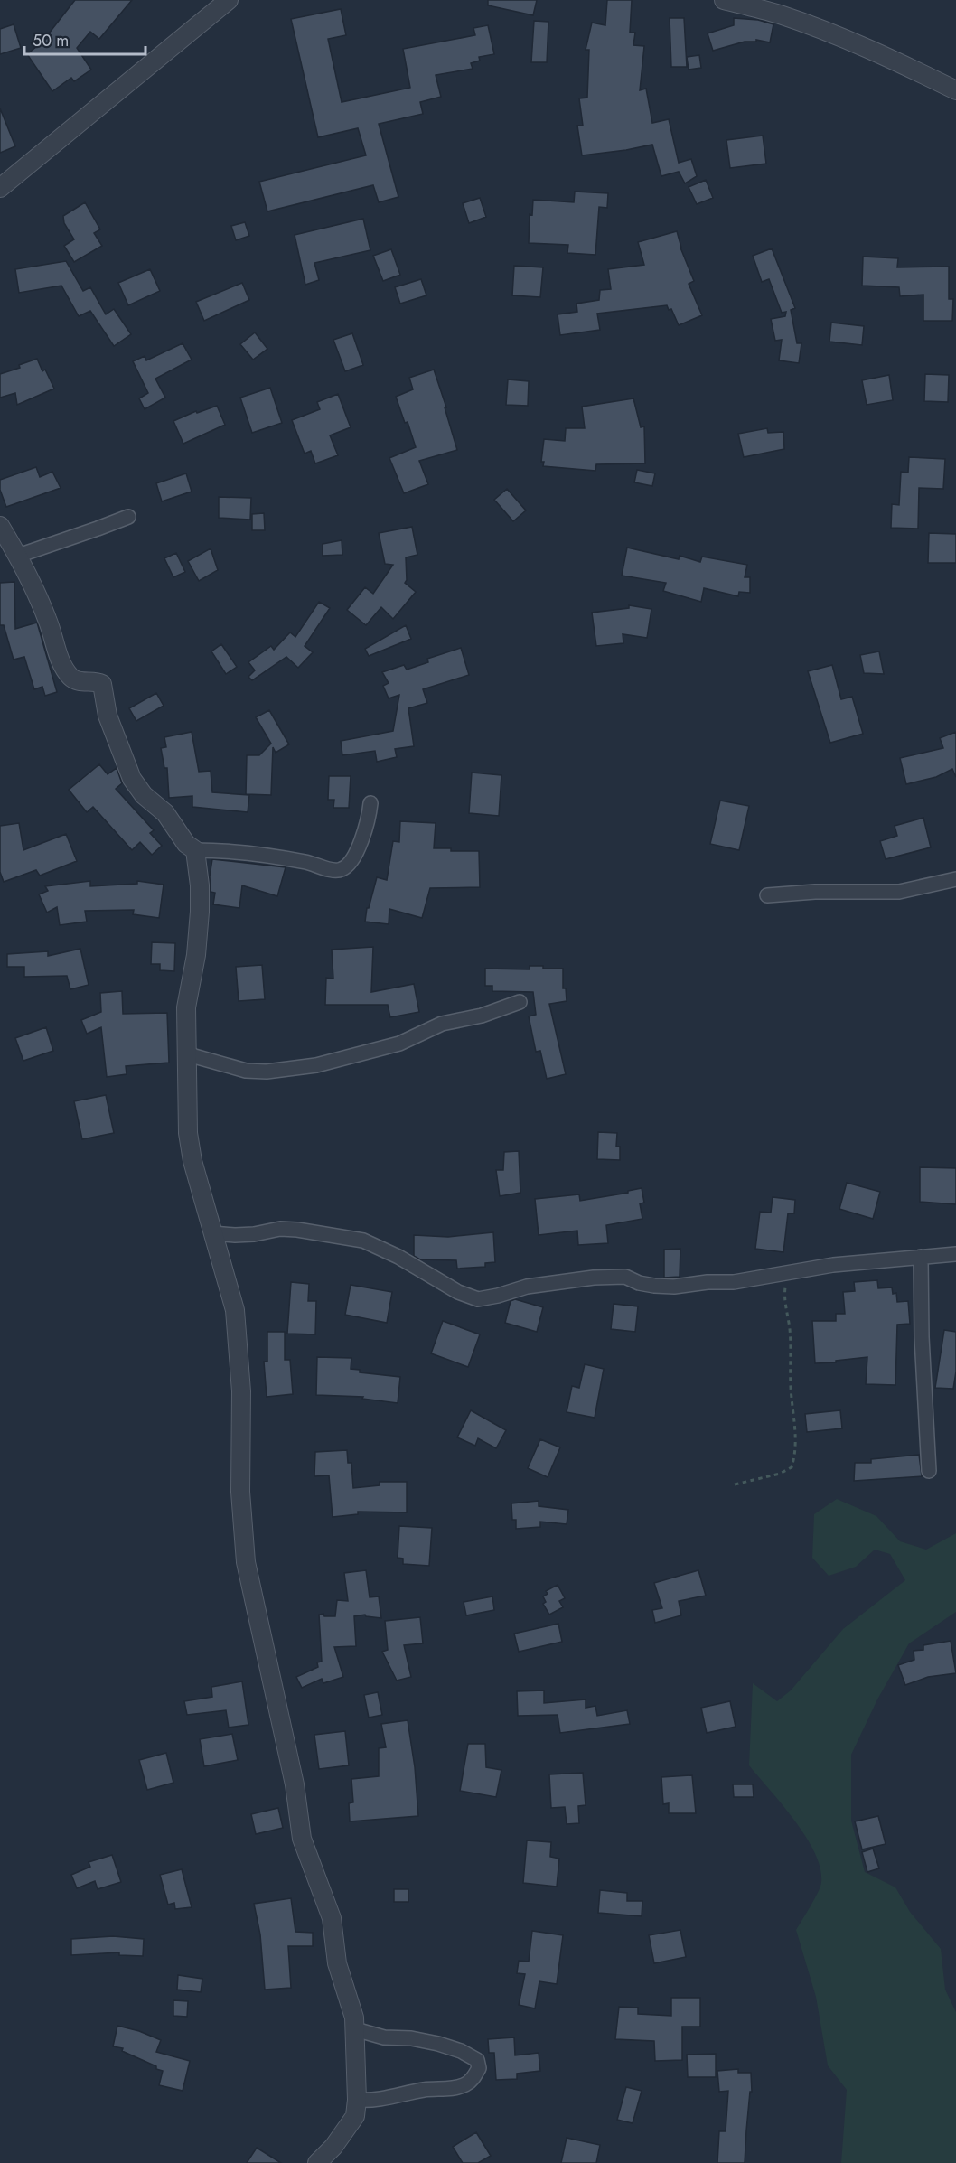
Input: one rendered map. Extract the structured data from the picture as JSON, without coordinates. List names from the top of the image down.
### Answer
{
  "scale_bar": "50 m"
}
